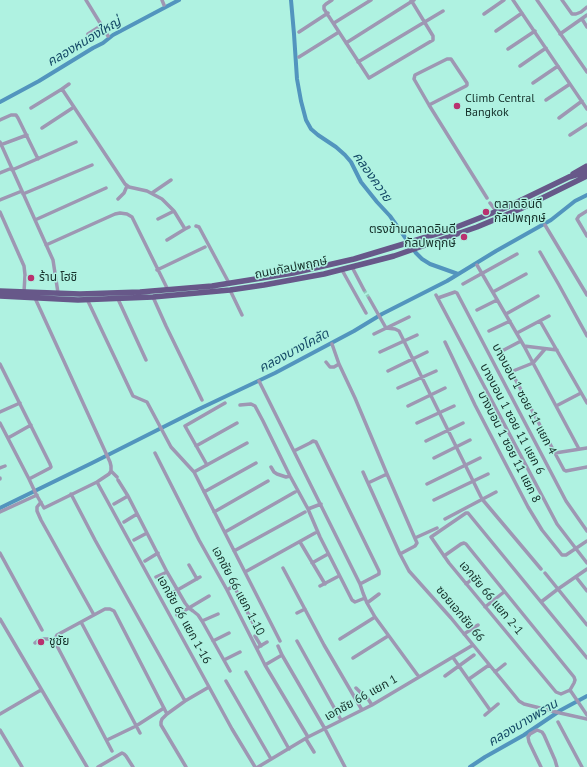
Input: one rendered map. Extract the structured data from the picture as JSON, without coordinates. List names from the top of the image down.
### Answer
{
  "streets": {
    "main road": ["ถนนกัลปพฤกษ์"],
    "street": [
      "บางบอน 1 ซอย 11 แยก 4",
      "บางบอน 1 ซอย 11 แยก 6",
      "บางบอน 1 ซอย 11 แยก 8",
      "เอกชัย 66 แยก 1-10",
      "เอกชัย 66 แยก 2-1",
      "ซอยเอกชัย 66",
      "เอกชัย 66 แยก 1-16",
      "เอกชัย 66 แยก 1"
    ]
  },
  "crossings": [
    ["บางบอน 1 ซอย 11 แยก 4", "บางบอน 1 ซอย 11 แยก 6"],
    ["บางบอน 1 ซอย 11 แยก 6", "บางบอน 1 ซอย 11 แยก 8"],
    ["เอกชัย 66 แยก 1-10", "เอกชัย 66 แยก 1"],
    ["ซอยเอกชัย 66", "เอกชัย 66 แยก 1"]
  ],
  "water": [
    "คลองหนองใหญ่",
    "คลองควาย",
    "คลองบางโคลัด",
    "คลองบางพราน"
  ],
  "places": [
    "Climb Central Bangkok",
    "ตลาดอินดี กัลปพฤกษ์",
    "ตรงข้ามตลาดอินดี กัลปพฤกษ์",
    "ร้าน โฮชิ",
    "ชูชัย"
  ]
}
